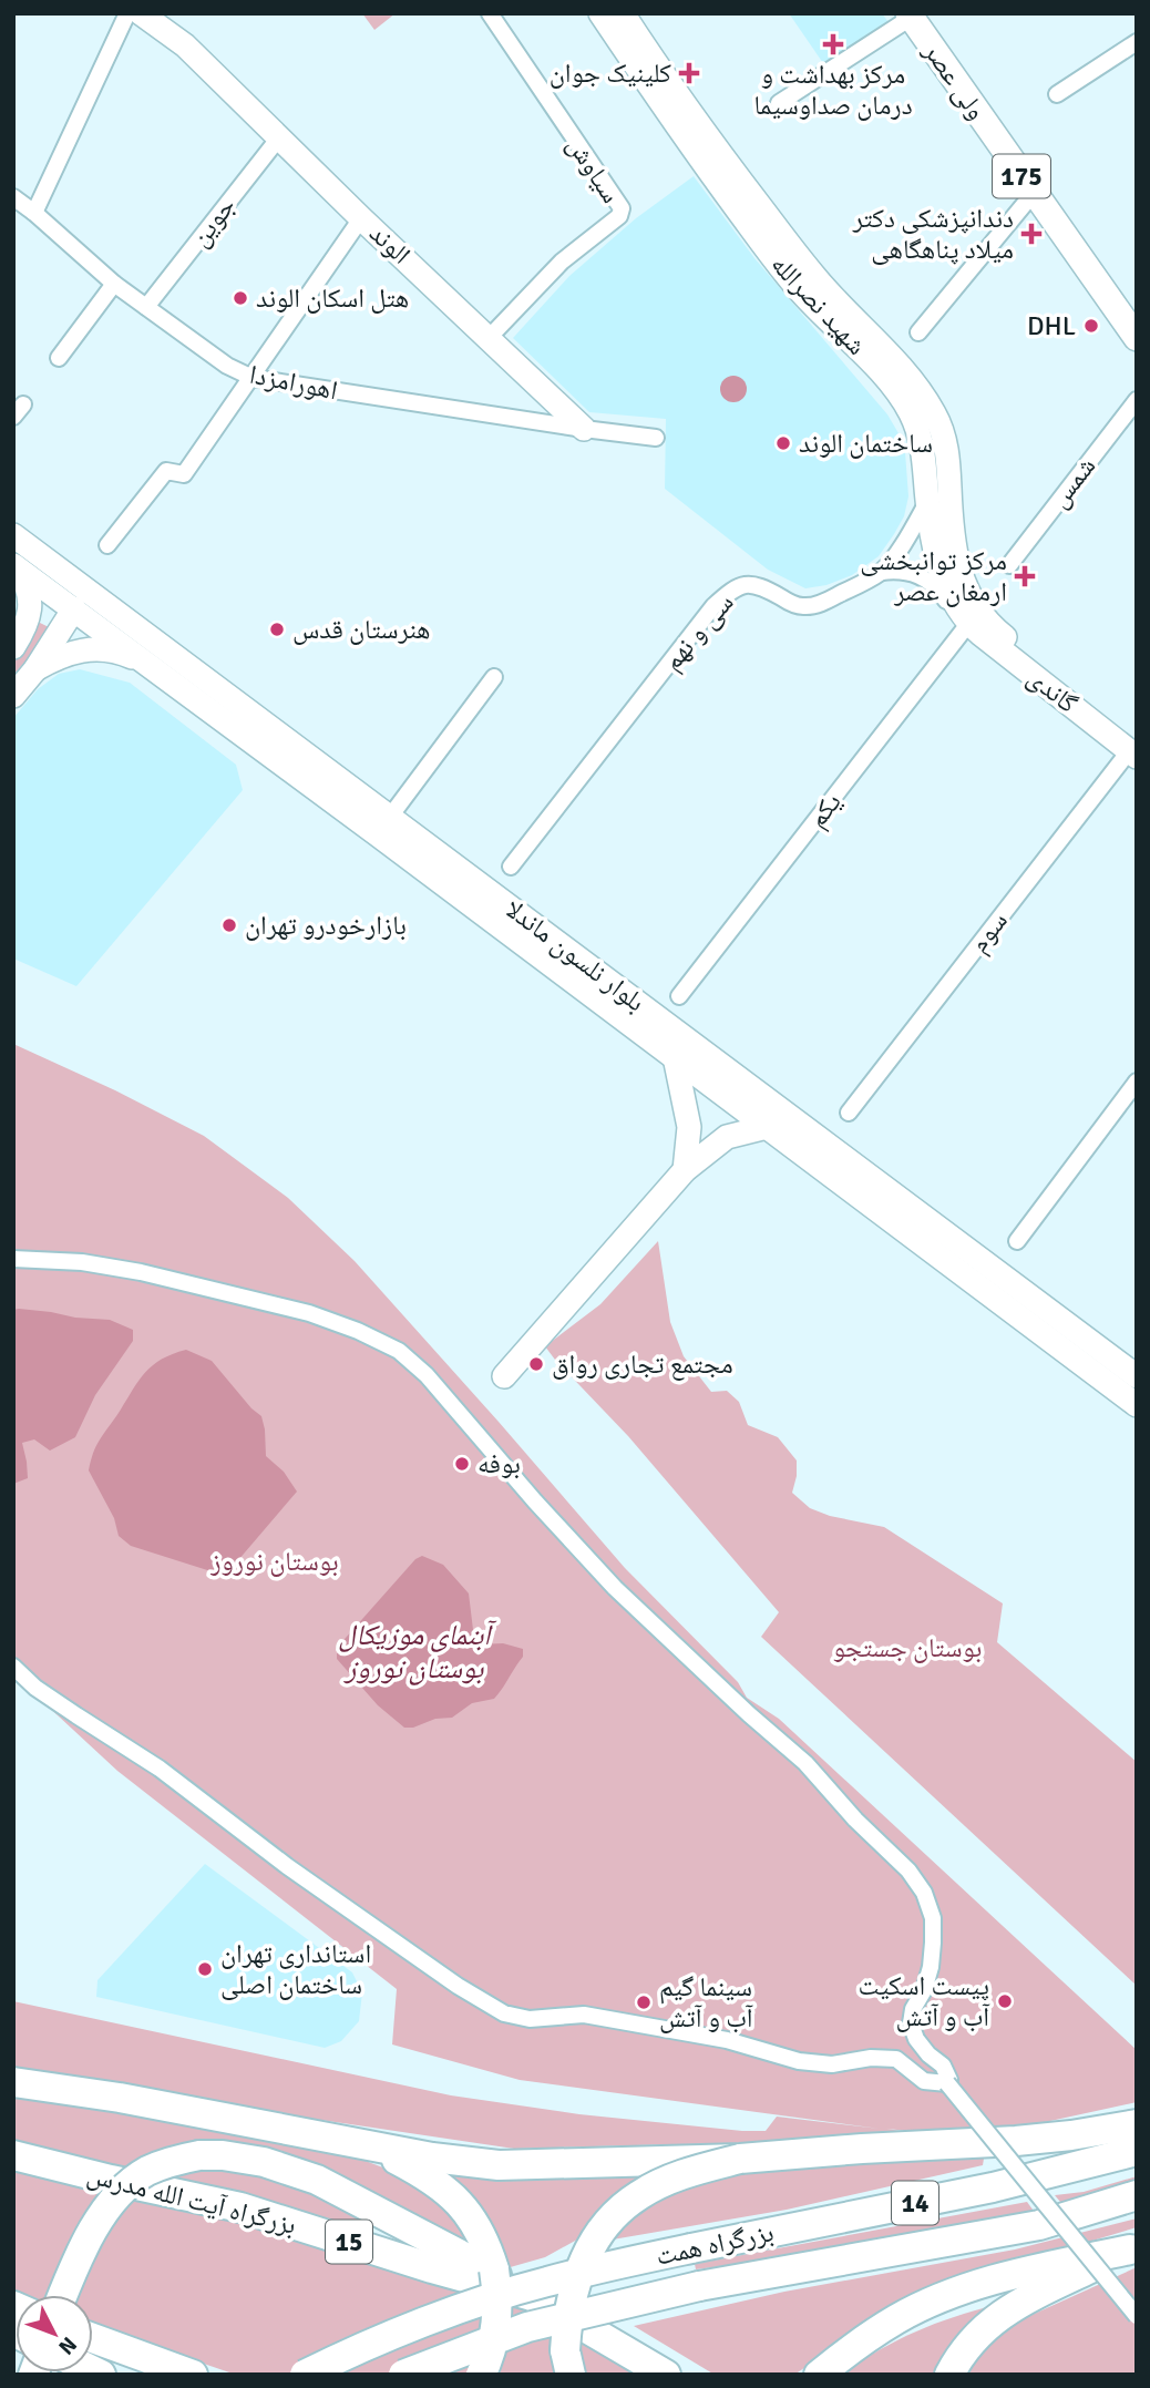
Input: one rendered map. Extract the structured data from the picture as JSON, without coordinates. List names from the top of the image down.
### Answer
{
  "streets": {
    "highway": [
      "بزرگراه آیت الله مدرس",
      "14",
      "15",
      "بزرگراه همت"
    ],
    "main road": [
      "ولی عصر",
      "175",
      "الوند",
      "شهید نصرالله",
      "گاندی",
      "بلوار نلسون ماندلا"
    ],
    "street": [
      "سیاوش",
      "جوین",
      "اهورامزدا",
      "شمس",
      "سی و نهم",
      "یکم",
      "سوم"
    ]
  },
  "crossings": [
    ["سیاوش", "الوند"],
    ["جوین", "الوند"],
    ["جوین", "اهورامزدا"],
    ["الوند", "اهورامزدا"],
    ["شهید نصرالله", "سی و نهم"],
    ["شهید نصرالله", "گاندی"],
    ["شهید نصرالله", "یکم"],
    ["گاندی", "یکم"],
    ["گاندی", "سوم"]
  ],
  "water": ["آبنمای موزیکال بوستان نوروز"],
  "parks": ["بوستان نوروز", "بوستان جستجو"],
  "places": {
    "health": [
      "مرکز بهداشت و درمان صداوسیما",
      "کلینیک جوان",
      "دندانپزشکی دکتر میلاد پناهگاهی",
      "مرکز توانبخشی ارمغان عصر"
    ],
    "other": [
      "هتل اسکان الوند",
      "DHL",
      "ساختمان الوند",
      "هنرستان قدس",
      "بازارخودرو تهران",
      "مجتمع تجاری رواق",
      "بوفه",
      "استانداری تهران ساختمان اصلی",
      "پیست اسکیت آب و آتش",
      "سینما گیم آب و آتش"
    ]
  },
  "north": "bottom right"
}
